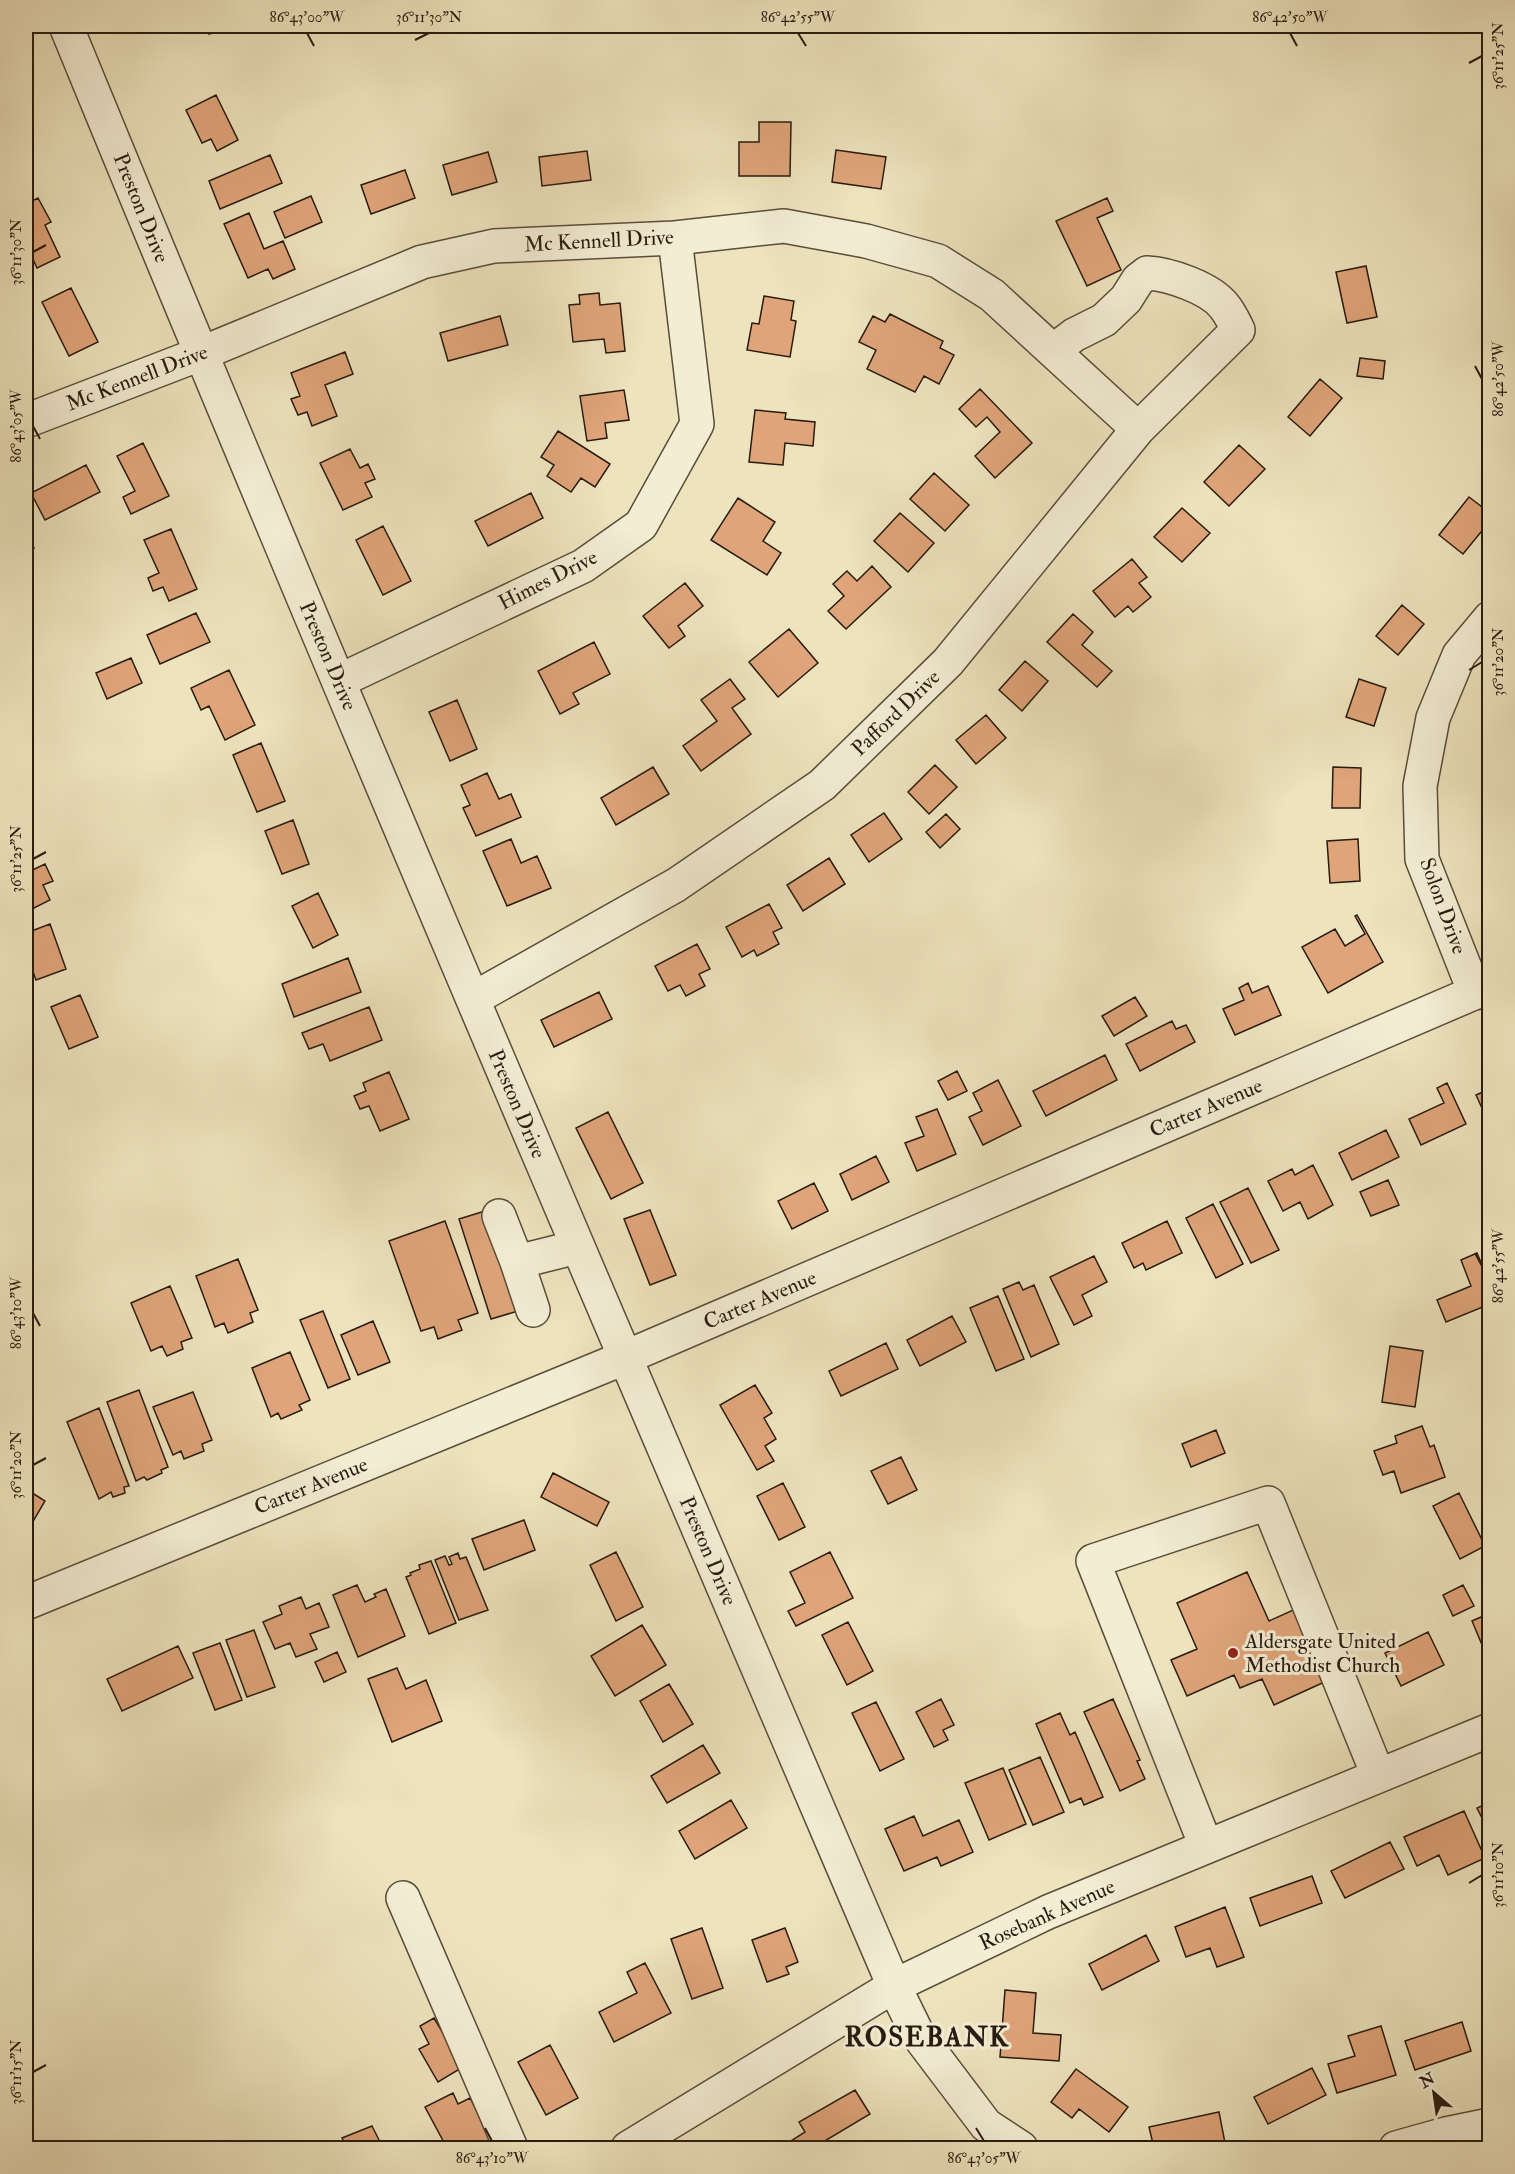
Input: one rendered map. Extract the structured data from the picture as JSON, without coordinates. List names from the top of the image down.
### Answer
{
  "streets": {
    "street": [
      "Preston Drive",
      "Mc Kennell Drive",
      "Himes Drive",
      "Pafford Drive",
      "Solon Drive",
      "Carter Avenue",
      "Rosebank Avenue"
    ]
  },
  "crossings": [
    ["Preston Drive", "Mc Kennell Drive"],
    ["Preston Drive", "Himes Drive"],
    ["Preston Drive", "Pafford Drive"],
    ["Preston Drive", "Carter Avenue"],
    ["Preston Drive", "Rosebank Avenue"],
    ["Mc Kennell Drive", "Himes Drive"],
    ["Mc Kennell Drive", "Pafford Drive"],
    ["Solon Drive", "Carter Avenue"]
  ],
  "districts": ["ROSEBANK"],
  "places": ["Aldersgate United Methodist Church"],
  "north": "top left",
  "coordinates": [
    "86°43'00\"W",
    "36°11'30\"N",
    "86°42'55\"W",
    "86°42'50\"W",
    "36°11'25\"N",
    "86°43'05\"W",
    "36°11'20\"N",
    "86°43'10\"W",
    "36°11'10\"N",
    "36°11'15\"N"
  ]
}
